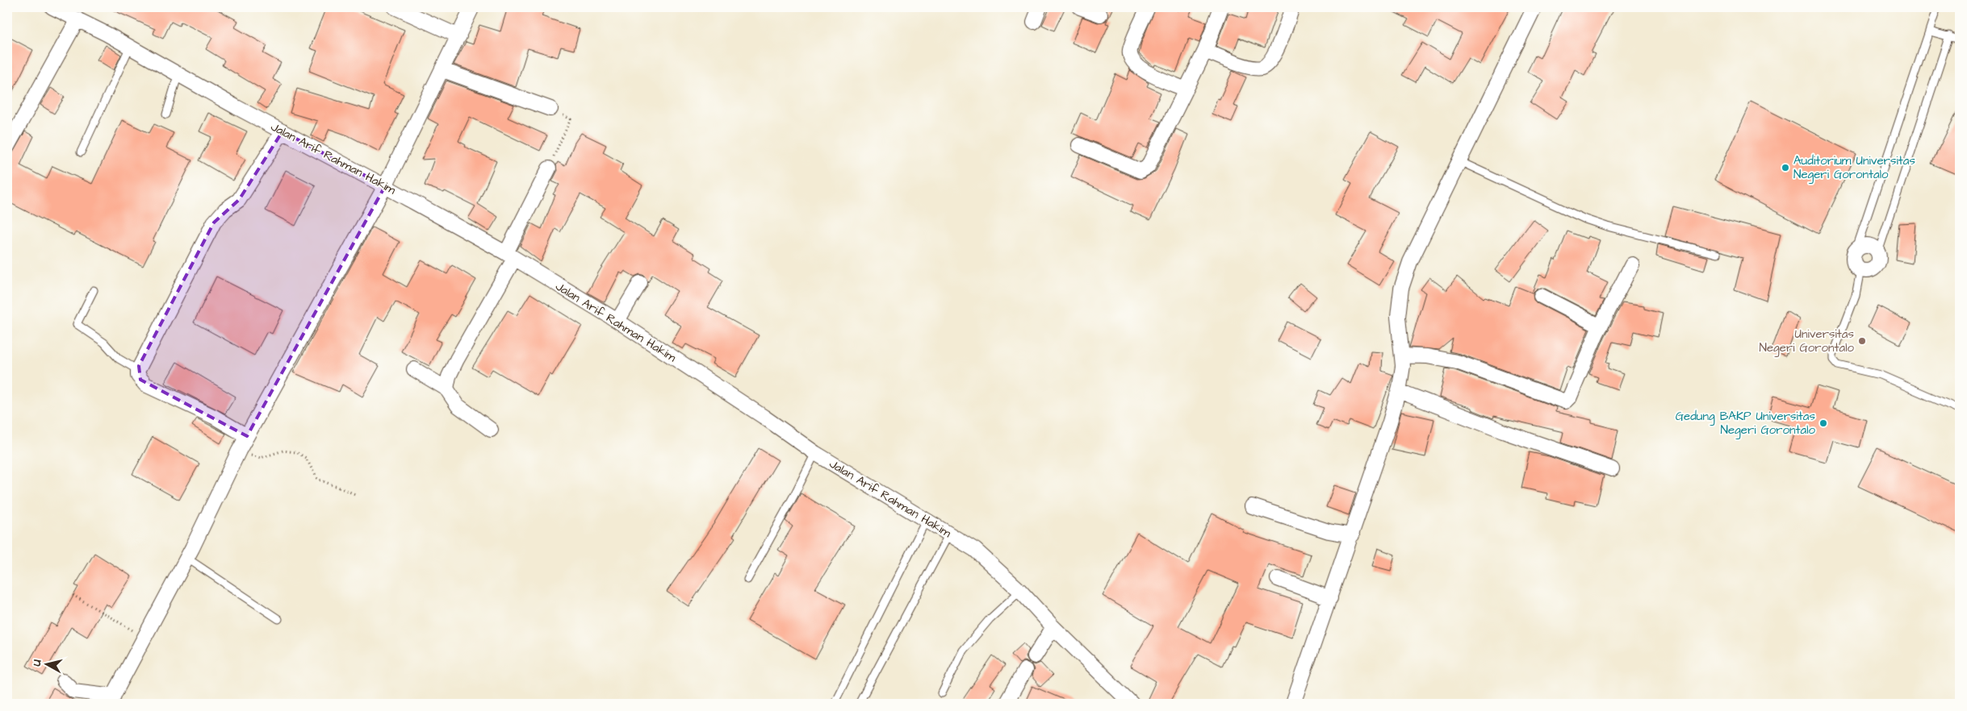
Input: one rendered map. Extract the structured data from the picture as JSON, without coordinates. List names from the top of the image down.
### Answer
{
  "streets": {
    "street": ["Jalan Arif Rahman Hakim"]
  },
  "places": ["Auditorium Universitas Negeri Gorontalo", "Universitas Negeri Gorontalo", "Gedung BAKP Universitas Negeri Gorontalo"],
  "north": "left"
}
